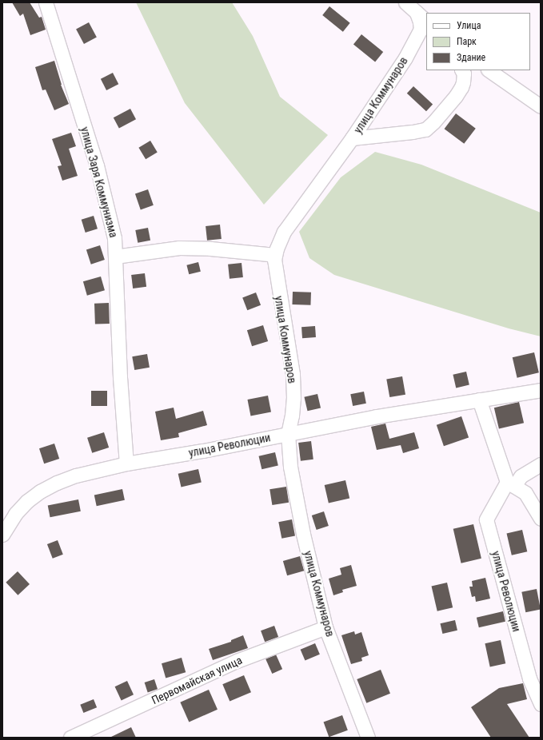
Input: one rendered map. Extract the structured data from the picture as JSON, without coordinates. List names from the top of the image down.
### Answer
{
  "streets": {
    "street": [
      "улица Коммунаров",
      "улица Заря Коммунизма",
      "улица Революции",
      "Первомайская улица"
    ]
  },
  "crossings": [
    ["улица Коммунаров", "улица Революции"],
    ["улица Коммунаров", "Первомайская улица"],
    ["улица Заря Коммунизма", "улица Революции"]
  ],
  "legend": ["Улица", "Парк", "Здание"]
}
